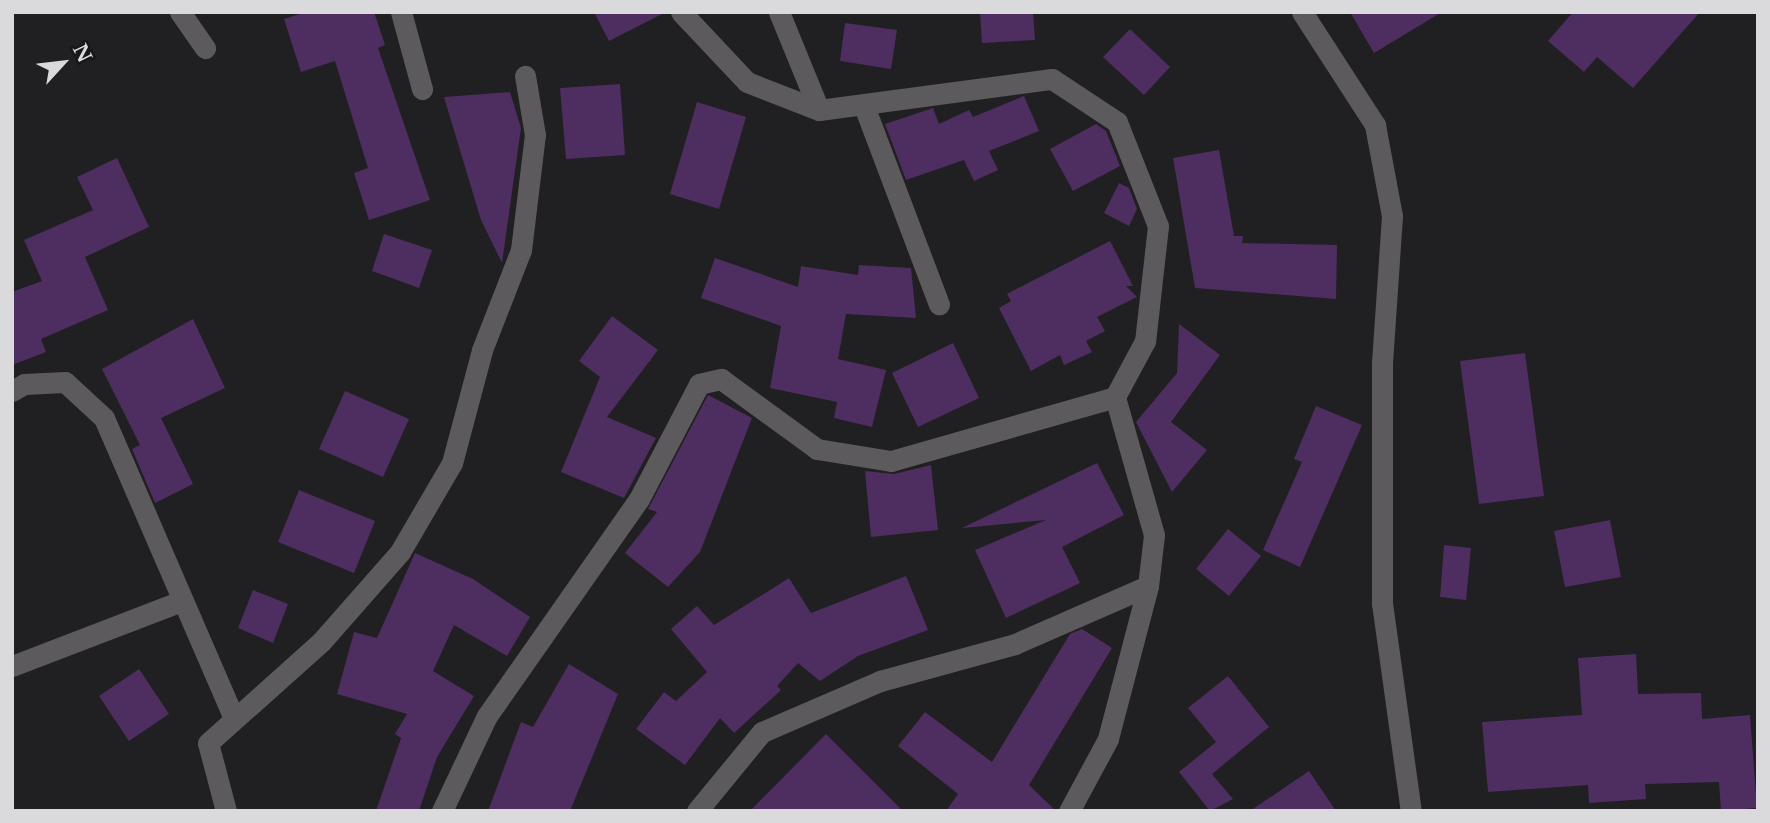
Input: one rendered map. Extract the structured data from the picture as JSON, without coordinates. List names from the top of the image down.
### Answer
{
  "north": "top right"
}
